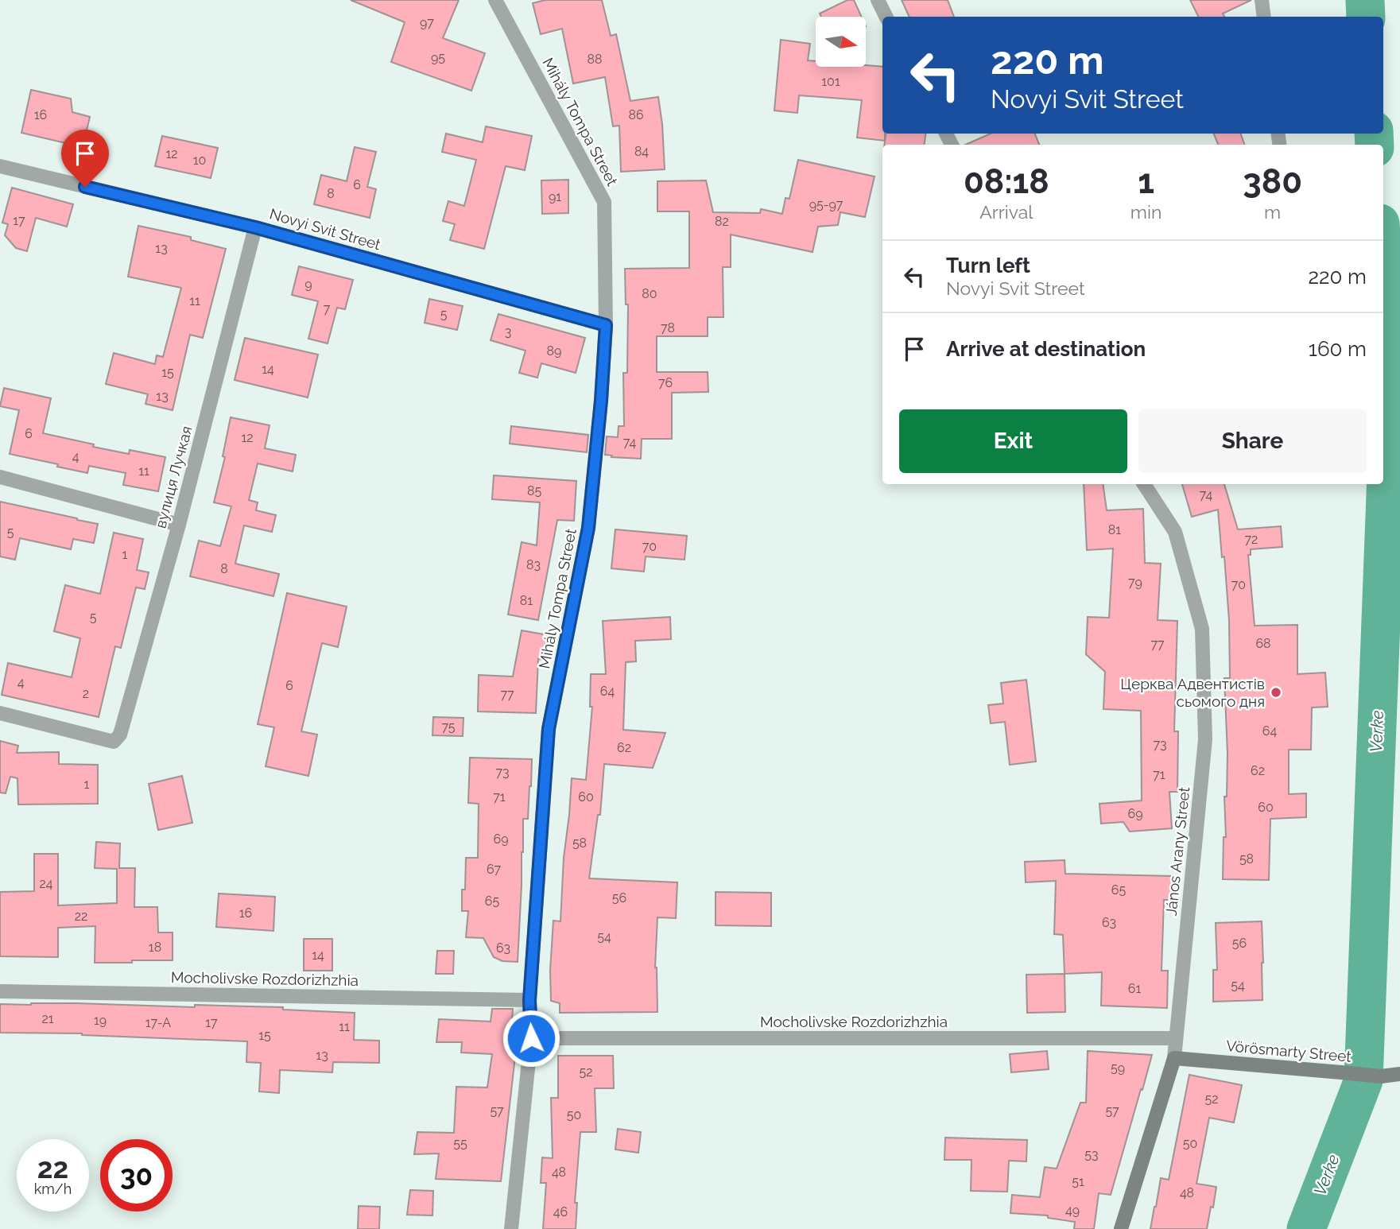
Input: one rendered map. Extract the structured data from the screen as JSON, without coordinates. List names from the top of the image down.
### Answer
{
  "streets": {
    "street": [
      "Mihály Tompa Street",
      "Novyi Svit Street",
      "вулиця Лучкая",
      "János Arany Street",
      "Mocholivske Rozdorizhzhia",
      "Vörösmarty Street"
    ]
  },
  "crossings": [
    ["Mihály Tompa Street", "Novyi Svit Street"],
    ["Mihály Tompa Street", "Mocholivske Rozdorizhzhia"],
    ["Novyi Svit Street", "вулиця Лучкая"],
    ["János Arany Street", "Mocholivske Rozdorizhzhia"],
    ["János Arany Street", "Vörösmarty Street"]
  ],
  "water": ["Verke"],
  "places": ["Церква Адвентистів сьомого дня"],
  "house_numbers": [
    "97",
    "95",
    "88",
    "101",
    "16",
    "86",
    "84",
    "12",
    "10",
    "6",
    "8",
    "91",
    "95-97",
    "17",
    "82",
    "13",
    "9",
    "80",
    "11",
    "7",
    "5",
    "78",
    "3",
    "89",
    "14",
    "15",
    "76",
    "13",
    "6",
    "12",
    "74",
    "4",
    "11",
    "85",
    "74",
    "81",
    "5",
    "72",
    "70",
    "1",
    "83",
    "8",
    "79",
    "70",
    "81",
    "5",
    "68",
    "77",
    "4",
    "6",
    "64",
    "2",
    "77",
    "75",
    "64",
    "73",
    "62",
    "62",
    "73",
    "71",
    "1",
    "71",
    "60",
    "60",
    "69",
    "69",
    "58",
    "58",
    "67",
    "24",
    "65",
    "56",
    "65",
    "16",
    "22",
    "63",
    "54",
    "56",
    "18",
    "63",
    "14",
    "54",
    "61",
    "21",
    "19",
    "17-А",
    "17",
    "11",
    "15",
    "13",
    "59",
    "52",
    "52",
    "57",
    "57",
    "50",
    "55",
    "50",
    "53",
    "48",
    "51",
    "48",
    "49",
    "46"
  ],
  "north": "right",
  "page": {
    "turn": ["220 m", "Novyi Svit Street"],
    "eta": [
      "08:18",
      "Arrival",
      "1",
      "min",
      "380",
      "m"
    ],
    "list": [
      {
        "name": "Turn left",
        "note": "Novyi Svit Street",
        "value": "220 m"
      },
      {
        "name": "Arrive at destination",
        "value": "160 m"
      }
    ],
    "buttons": ["Exit", "Share"],
    "speed": "22 km/h",
    "limit": "30"
  }
}
